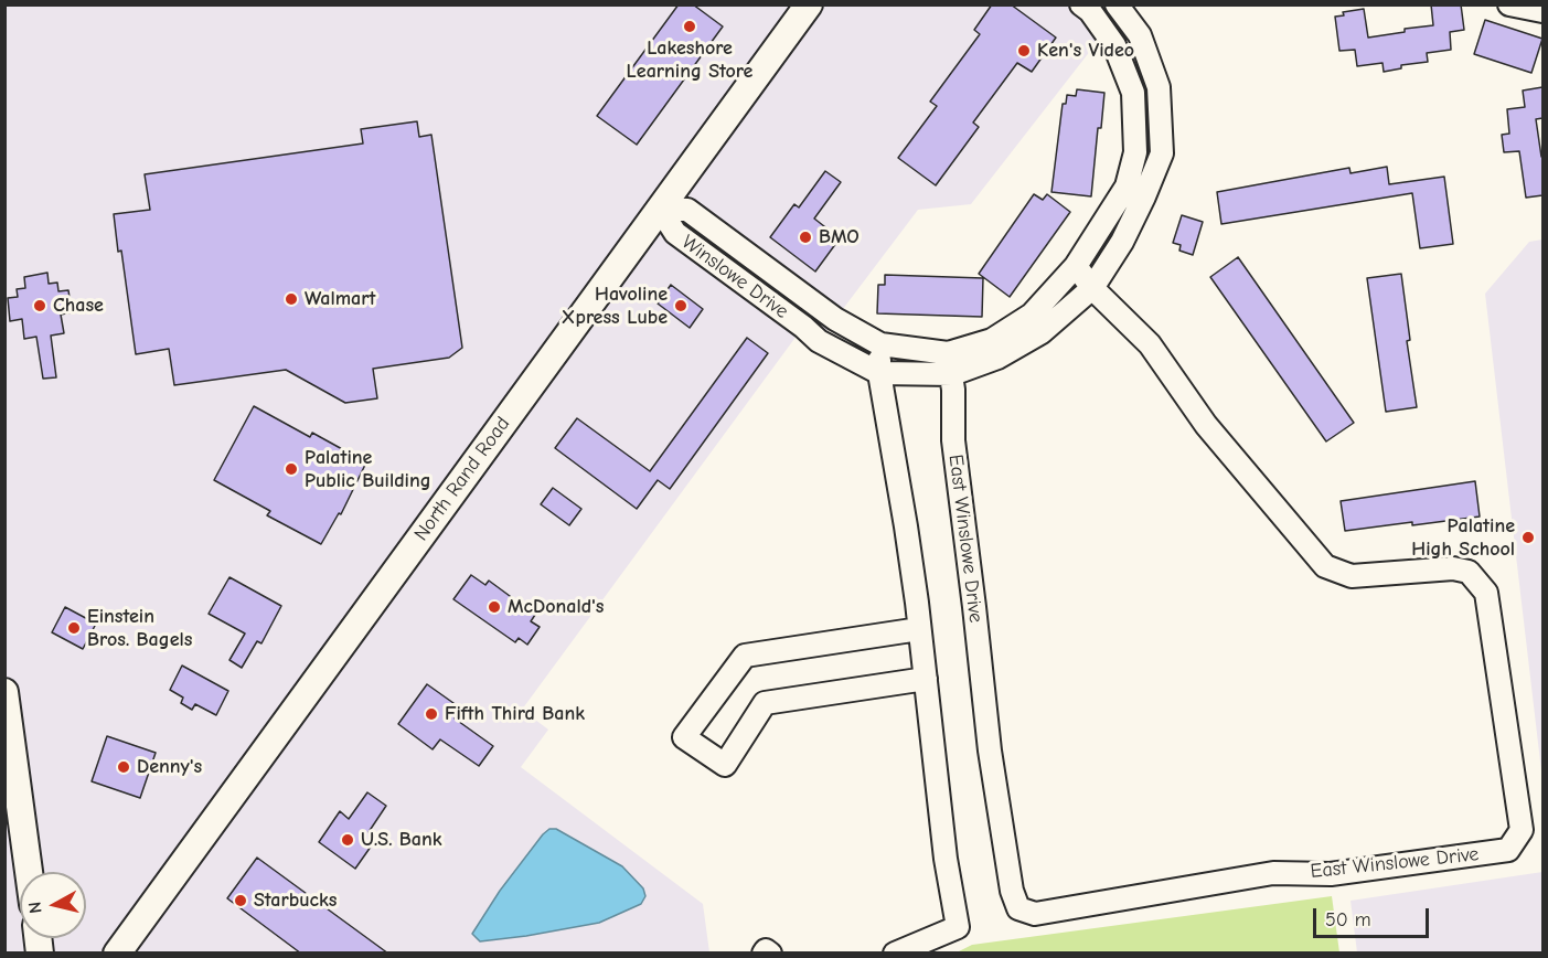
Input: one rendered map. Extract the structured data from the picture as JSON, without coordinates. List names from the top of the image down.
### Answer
{
  "streets": {
    "main road": ["North Rand Road"],
    "street": ["Winslowe Drive", "East Winslowe Drive"]
  },
  "crossings": [
    ["Winslowe Drive", "North Rand Road"],
    ["Winslowe Drive", "East Winslowe Drive"]
  ],
  "places": [
    "Lakeshore Learning Store",
    "Ken's Video",
    "BMO",
    "Walmart",
    "Chase",
    "Havoline Xpress Lube",
    "Palatine Public Building",
    "Palatine High School",
    "McDonald's",
    "Einstein Bros. Bagels",
    "Fifth Third Bank",
    "Denny's",
    "U.S. Bank",
    "Starbucks"
  ],
  "scale_bar": "50 m",
  "north": "left"
}
